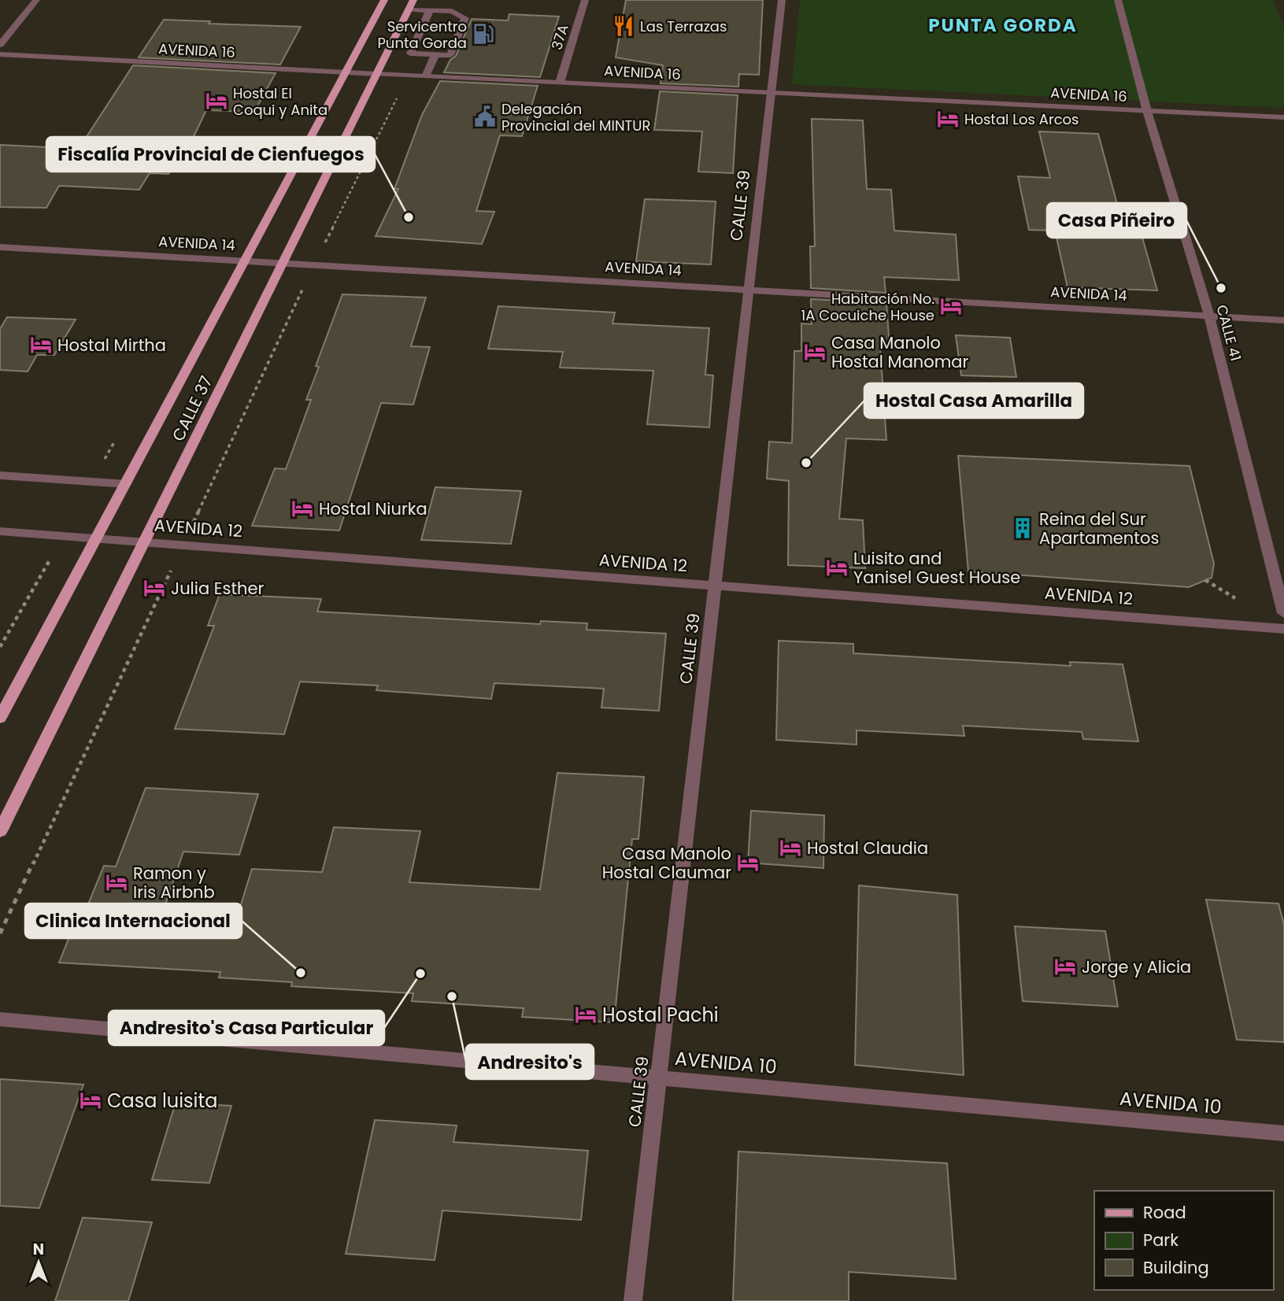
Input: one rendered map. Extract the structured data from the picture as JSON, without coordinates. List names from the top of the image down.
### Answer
{
  "streets": {
    "main road": ["CALLE 37"],
    "street": [
      "37A",
      "AVENIDA 16",
      "CALLE 39",
      "AVENIDA 14",
      "CALLE 41",
      "AVENIDA 12",
      "AVENIDA 10"
    ]
  },
  "crossings": [
    ["37A", "AVENIDA 16"],
    ["AVENIDA 16", "CALLE 39"],
    ["AVENIDA 16", "CALLE 41"],
    ["AVENIDA 16", "CALLE 37"],
    ["CALLE 39", "AVENIDA 14"],
    ["CALLE 39", "AVENIDA 12"],
    ["CALLE 39", "AVENIDA 10"],
    ["AVENIDA 14", "CALLE 41"],
    ["AVENIDA 14", "CALLE 37"],
    ["CALLE 37", "AVENIDA 12"]
  ],
  "districts": ["PUNTA GORDA"],
  "places": {
    "restaurant": ["Las Terrazas"],
    "fuel station": ["Servicentro Punta Gorda"],
    "hotel": [
      "Hostal El Coqui y Anita",
      "Hostal Los Arcos",
      "Habitación No. 1A Cocuiche House",
      "Hostal Mirtha",
      "Casa Manolo Hostal Manomar",
      "Hostal Niurka",
      "Luisito and Yanisel Guest House",
      "Julia Esther",
      "Hostal Claudia",
      "Casa Manolo Hostal Claumar",
      "Ramon y Iris Airbnb",
      "Jorge y Alicia",
      "Hostal Pachi",
      "Casa luisita"
    ],
    "public building": ["Delegación Provincial del MINTUR"],
    "other": [
      "Fiscalía Provincial de Cienfuegos",
      "Casa Piñeiro",
      "Hostal Casa Amarilla",
      "Clinica Internacional",
      "Andresito's Casa Particular",
      "Andresito's"
    ],
    "building": ["Reina del Sur Apartamentos"]
  },
  "legend": ["Road", "Park", "Building"],
  "north": "top"
}
